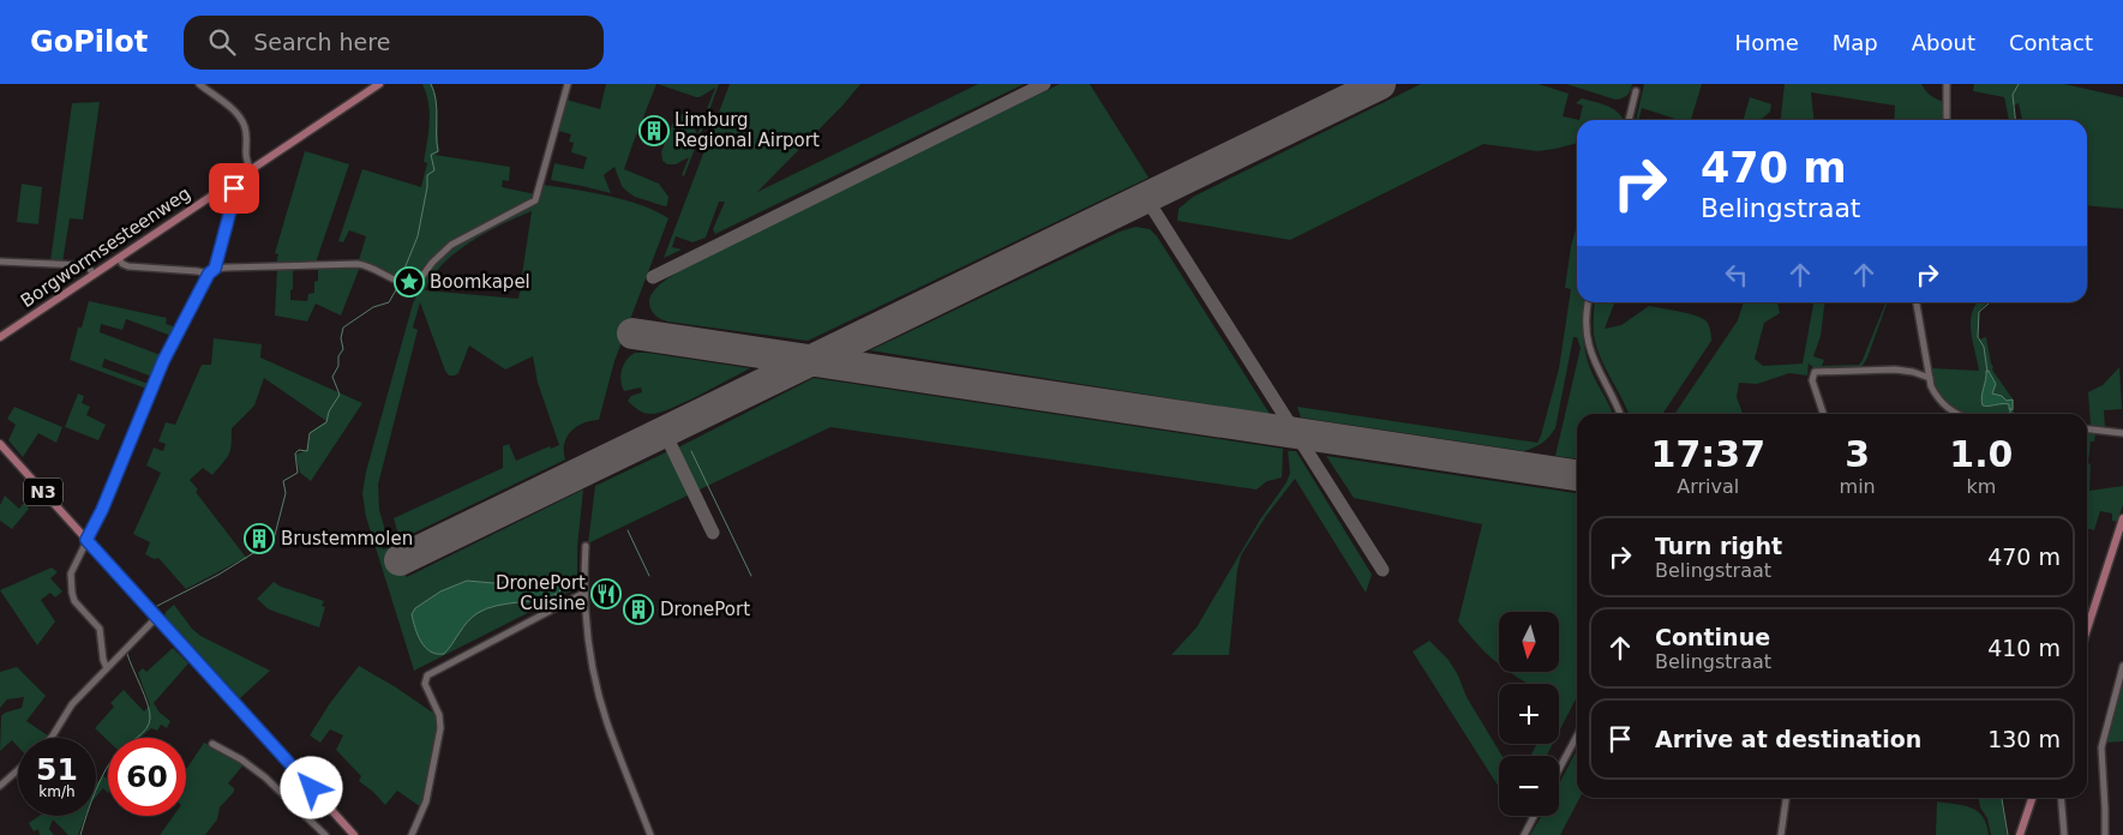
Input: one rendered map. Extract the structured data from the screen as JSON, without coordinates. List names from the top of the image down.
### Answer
{
  "streets": {
    "main road": ["Borgwormsesteenweg", "N3"]
  },
  "places": {
    "building": ["Limburg Regional Airport", "Brustemmolen", "DronePort"],
    "place": ["Boomkapel"],
    "restaurant": ["DronePort Cuisine"]
  },
  "north": "bottom",
  "page": {
    "header": "GoPilot",
    "search": "Search here",
    "nav": [
      "Home",
      "Map",
      "About",
      "Contact"
    ],
    "turn": ["470 m", "Belingstraat"],
    "eta": [
      "17:37",
      "Arrival",
      "3",
      "min",
      "1.0",
      "km"
    ],
    "list": [
      {
        "name": "Turn right",
        "note": "Belingstraat",
        "value": "470 m"
      },
      {
        "name": "Continue",
        "note": "Belingstraat",
        "value": "410 m"
      },
      {
        "name": "Arrive at destination",
        "value": "130 m"
      }
    ],
    "map_buttons": ["+", "−"],
    "speed": "51 km/h",
    "limit": "60"
  }
}
